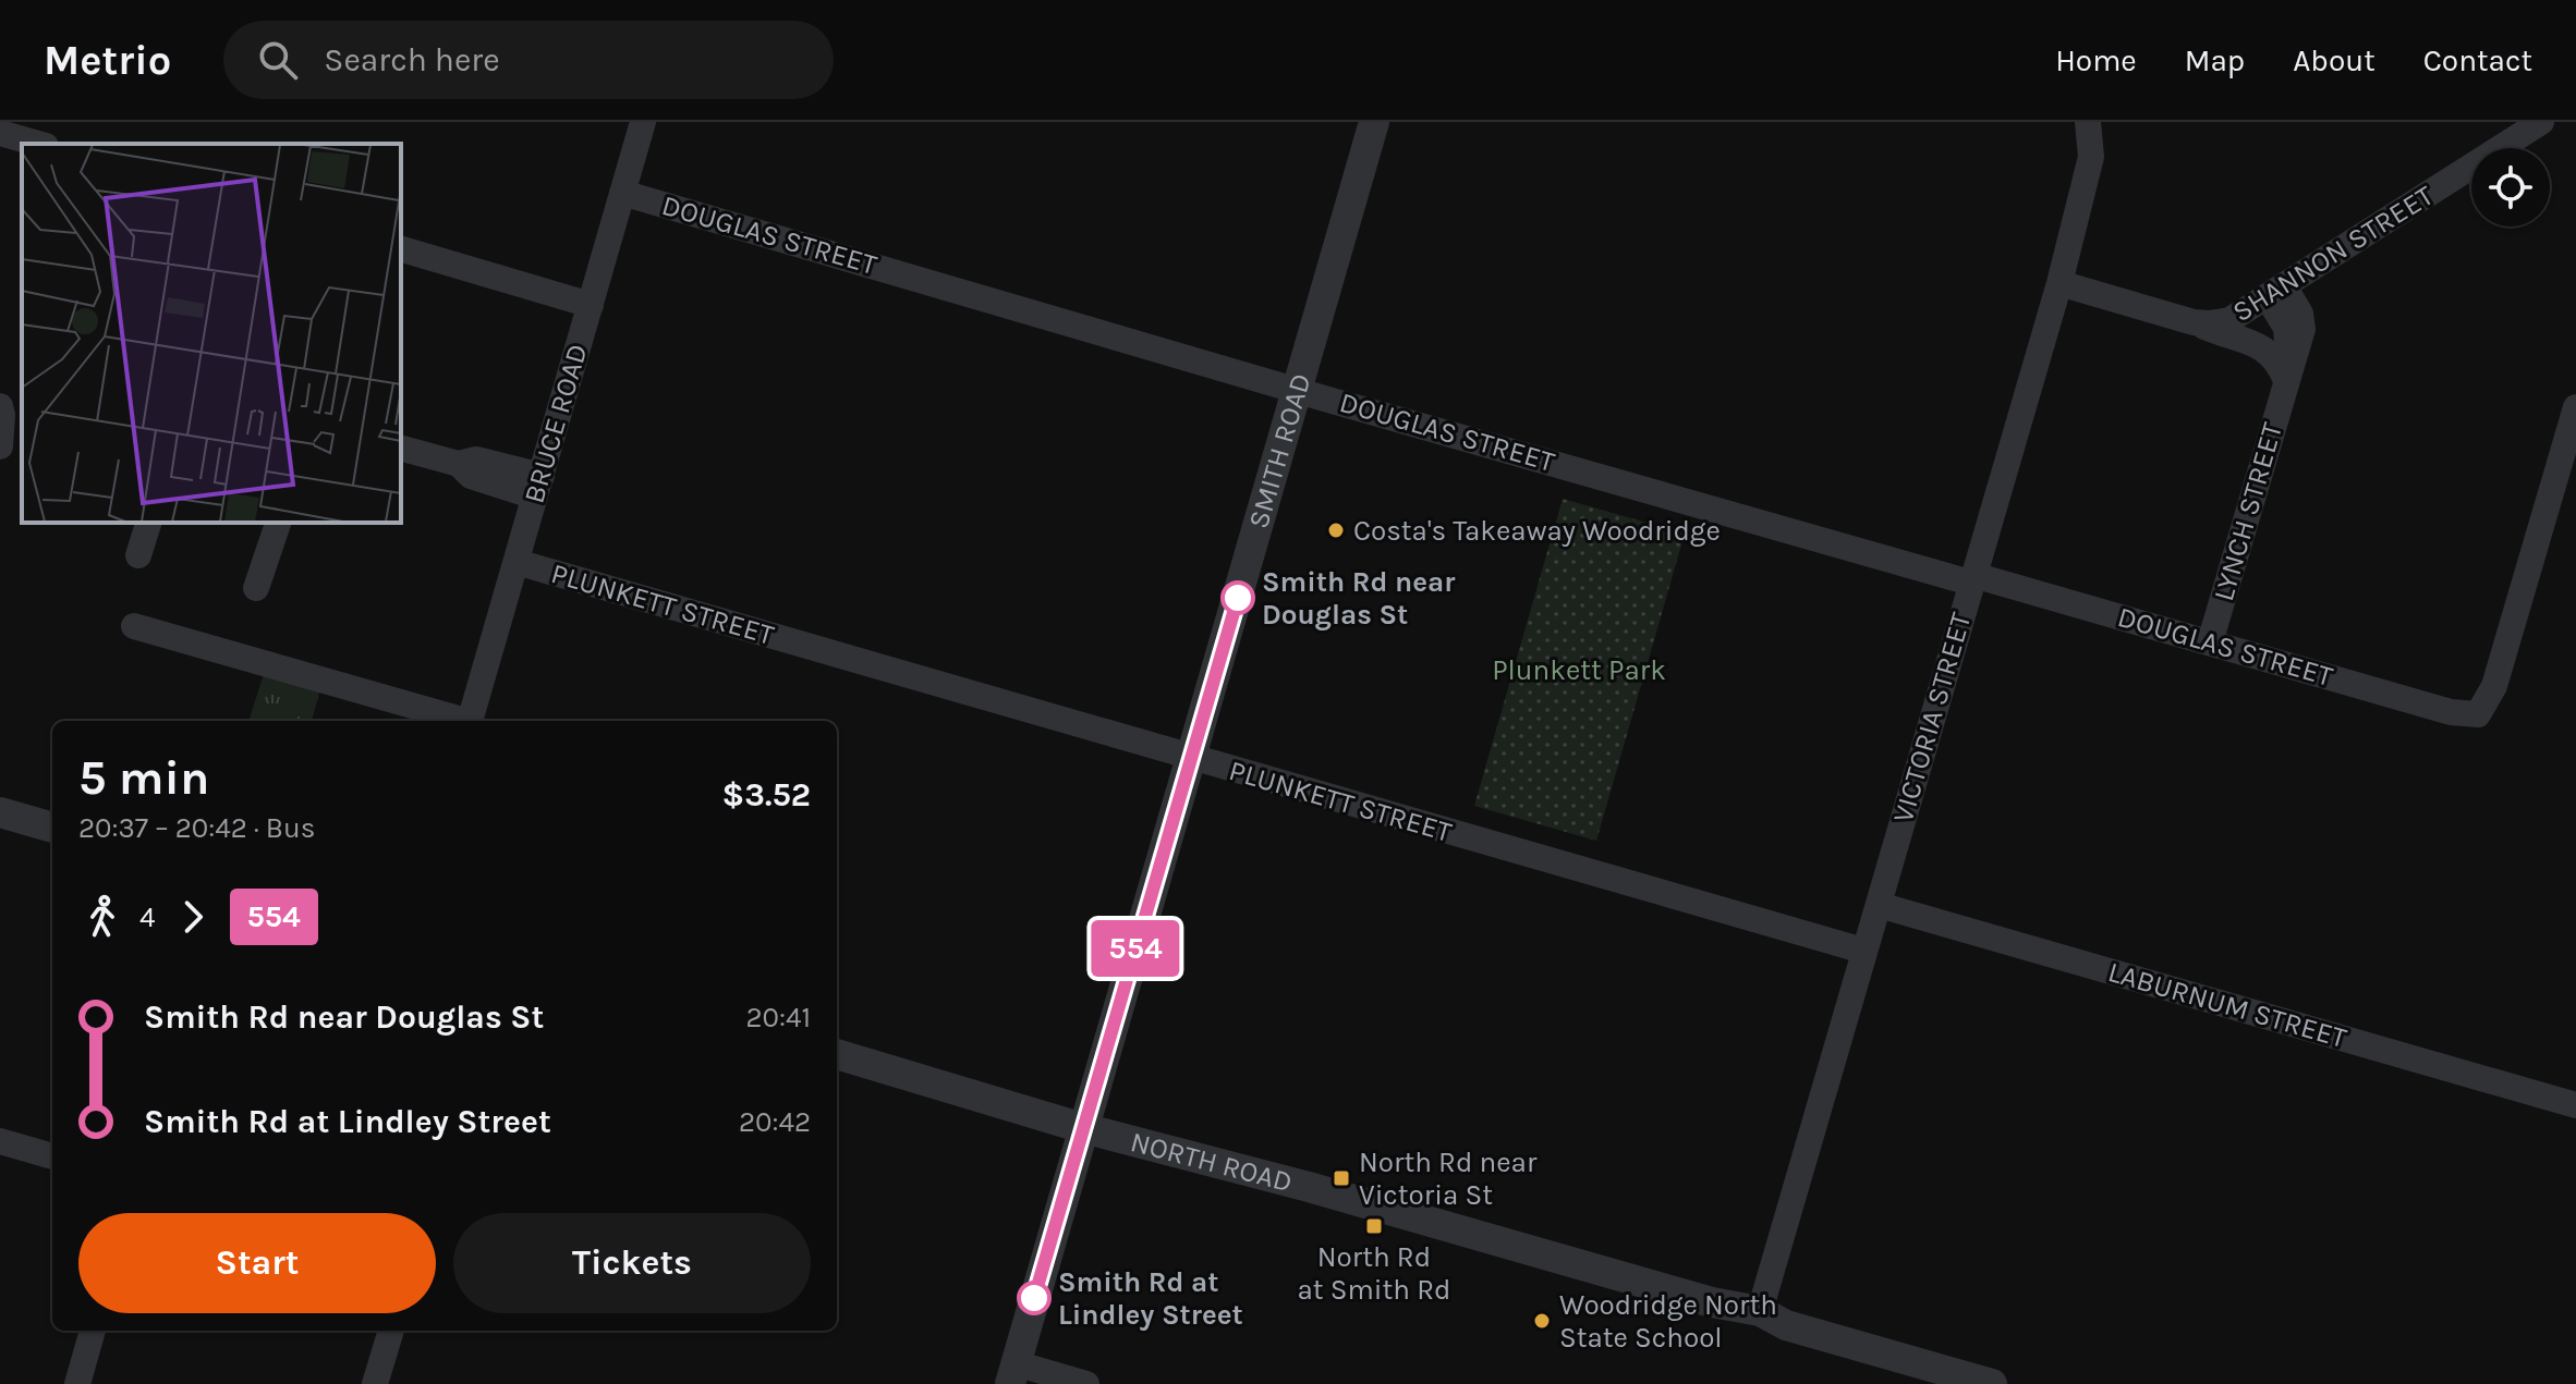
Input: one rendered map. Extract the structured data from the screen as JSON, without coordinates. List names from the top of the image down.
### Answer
{
  "streets": {
    "street": [
      "DOUGLAS STREET",
      "SHANNON STREET",
      "BRUCE ROAD",
      "SMITH ROAD",
      "LYNCH STREET",
      "PLUNKETT STREET",
      "VICTORIA STREET",
      "LABURNUM STREET",
      "NORTH ROAD"
    ]
  },
  "crossings": [
    ["DOUGLAS STREET", "BRUCE ROAD"],
    ["DOUGLAS STREET", "SMITH ROAD"],
    ["DOUGLAS STREET", "LYNCH STREET"],
    ["DOUGLAS STREET", "VICTORIA STREET"],
    ["SHANNON STREET", "LYNCH STREET"],
    ["SHANNON STREET", "VICTORIA STREET"],
    ["BRUCE ROAD", "PLUNKETT STREET"],
    ["SMITH ROAD", "PLUNKETT STREET"],
    ["SMITH ROAD", "NORTH ROAD"],
    ["PLUNKETT STREET", "VICTORIA STREET"],
    ["VICTORIA STREET", "LABURNUM STREET"],
    ["VICTORIA STREET", "NORTH ROAD"]
  ],
  "parks": ["Plunkett Park"],
  "places": {
    "other": [
      "Costa's Takeaway Woodridge",
      "Smith Rd near Douglas St",
      "Smith Rd at Lindley Street",
      "Woodridge North State School"
    ],
    "transit": ["North Rd near Victoria St", "North Rd at Smith Rd"]
  },
  "lines": ["bus line 554"],
  "page": {
    "header": "Metrio",
    "search": "Search here",
    "nav": [
      "Home",
      "Map",
      "About",
      "Contact"
    ],
    "on_map": "554",
    "heading": ["5 min", "20:37 – 20:42 · Bus", "$3.52"],
    "legs": ["4", "554"],
    "list": [
      {
        "name": "Smith Rd near Douglas St",
        "value": "20:41"
      },
      {
        "name": "Smith Rd at Lindley Street",
        "value": "20:42"
      }
    ],
    "buttons": ["Start", "Tickets"]
  }
}
